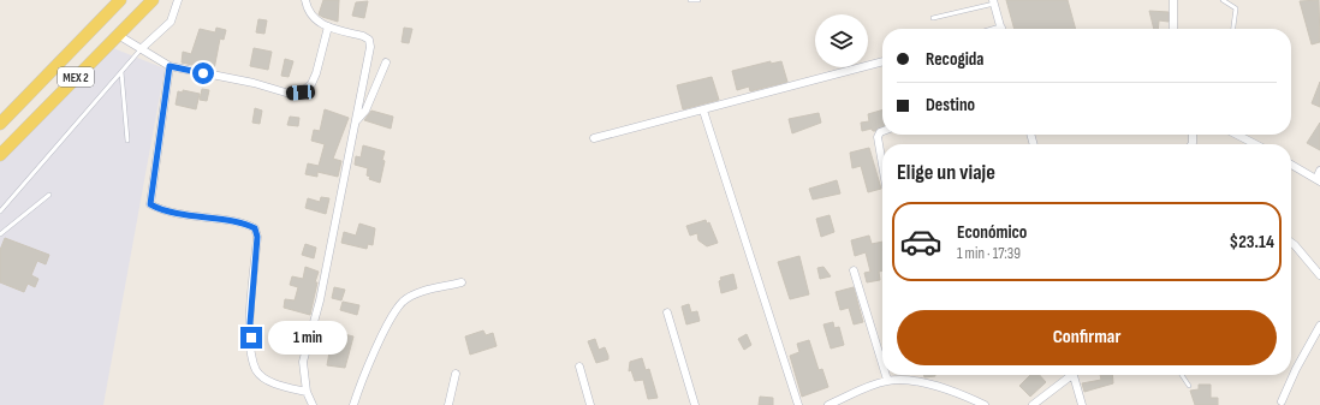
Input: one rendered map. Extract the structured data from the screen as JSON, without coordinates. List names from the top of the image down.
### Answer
{
  "streets": {
    "main road": ["MEX 2"]
  },
  "page": {
    "banner": ["Recogida", "Destino"],
    "heading": "Elige un viaje",
    "list": [
      {
        "name": "Económico",
        "note": "1 min · 17:39",
        "value": "$23.14"
      }
    ],
    "buttons": "Confirmar",
    "bubble": "1 min"
  }
}
